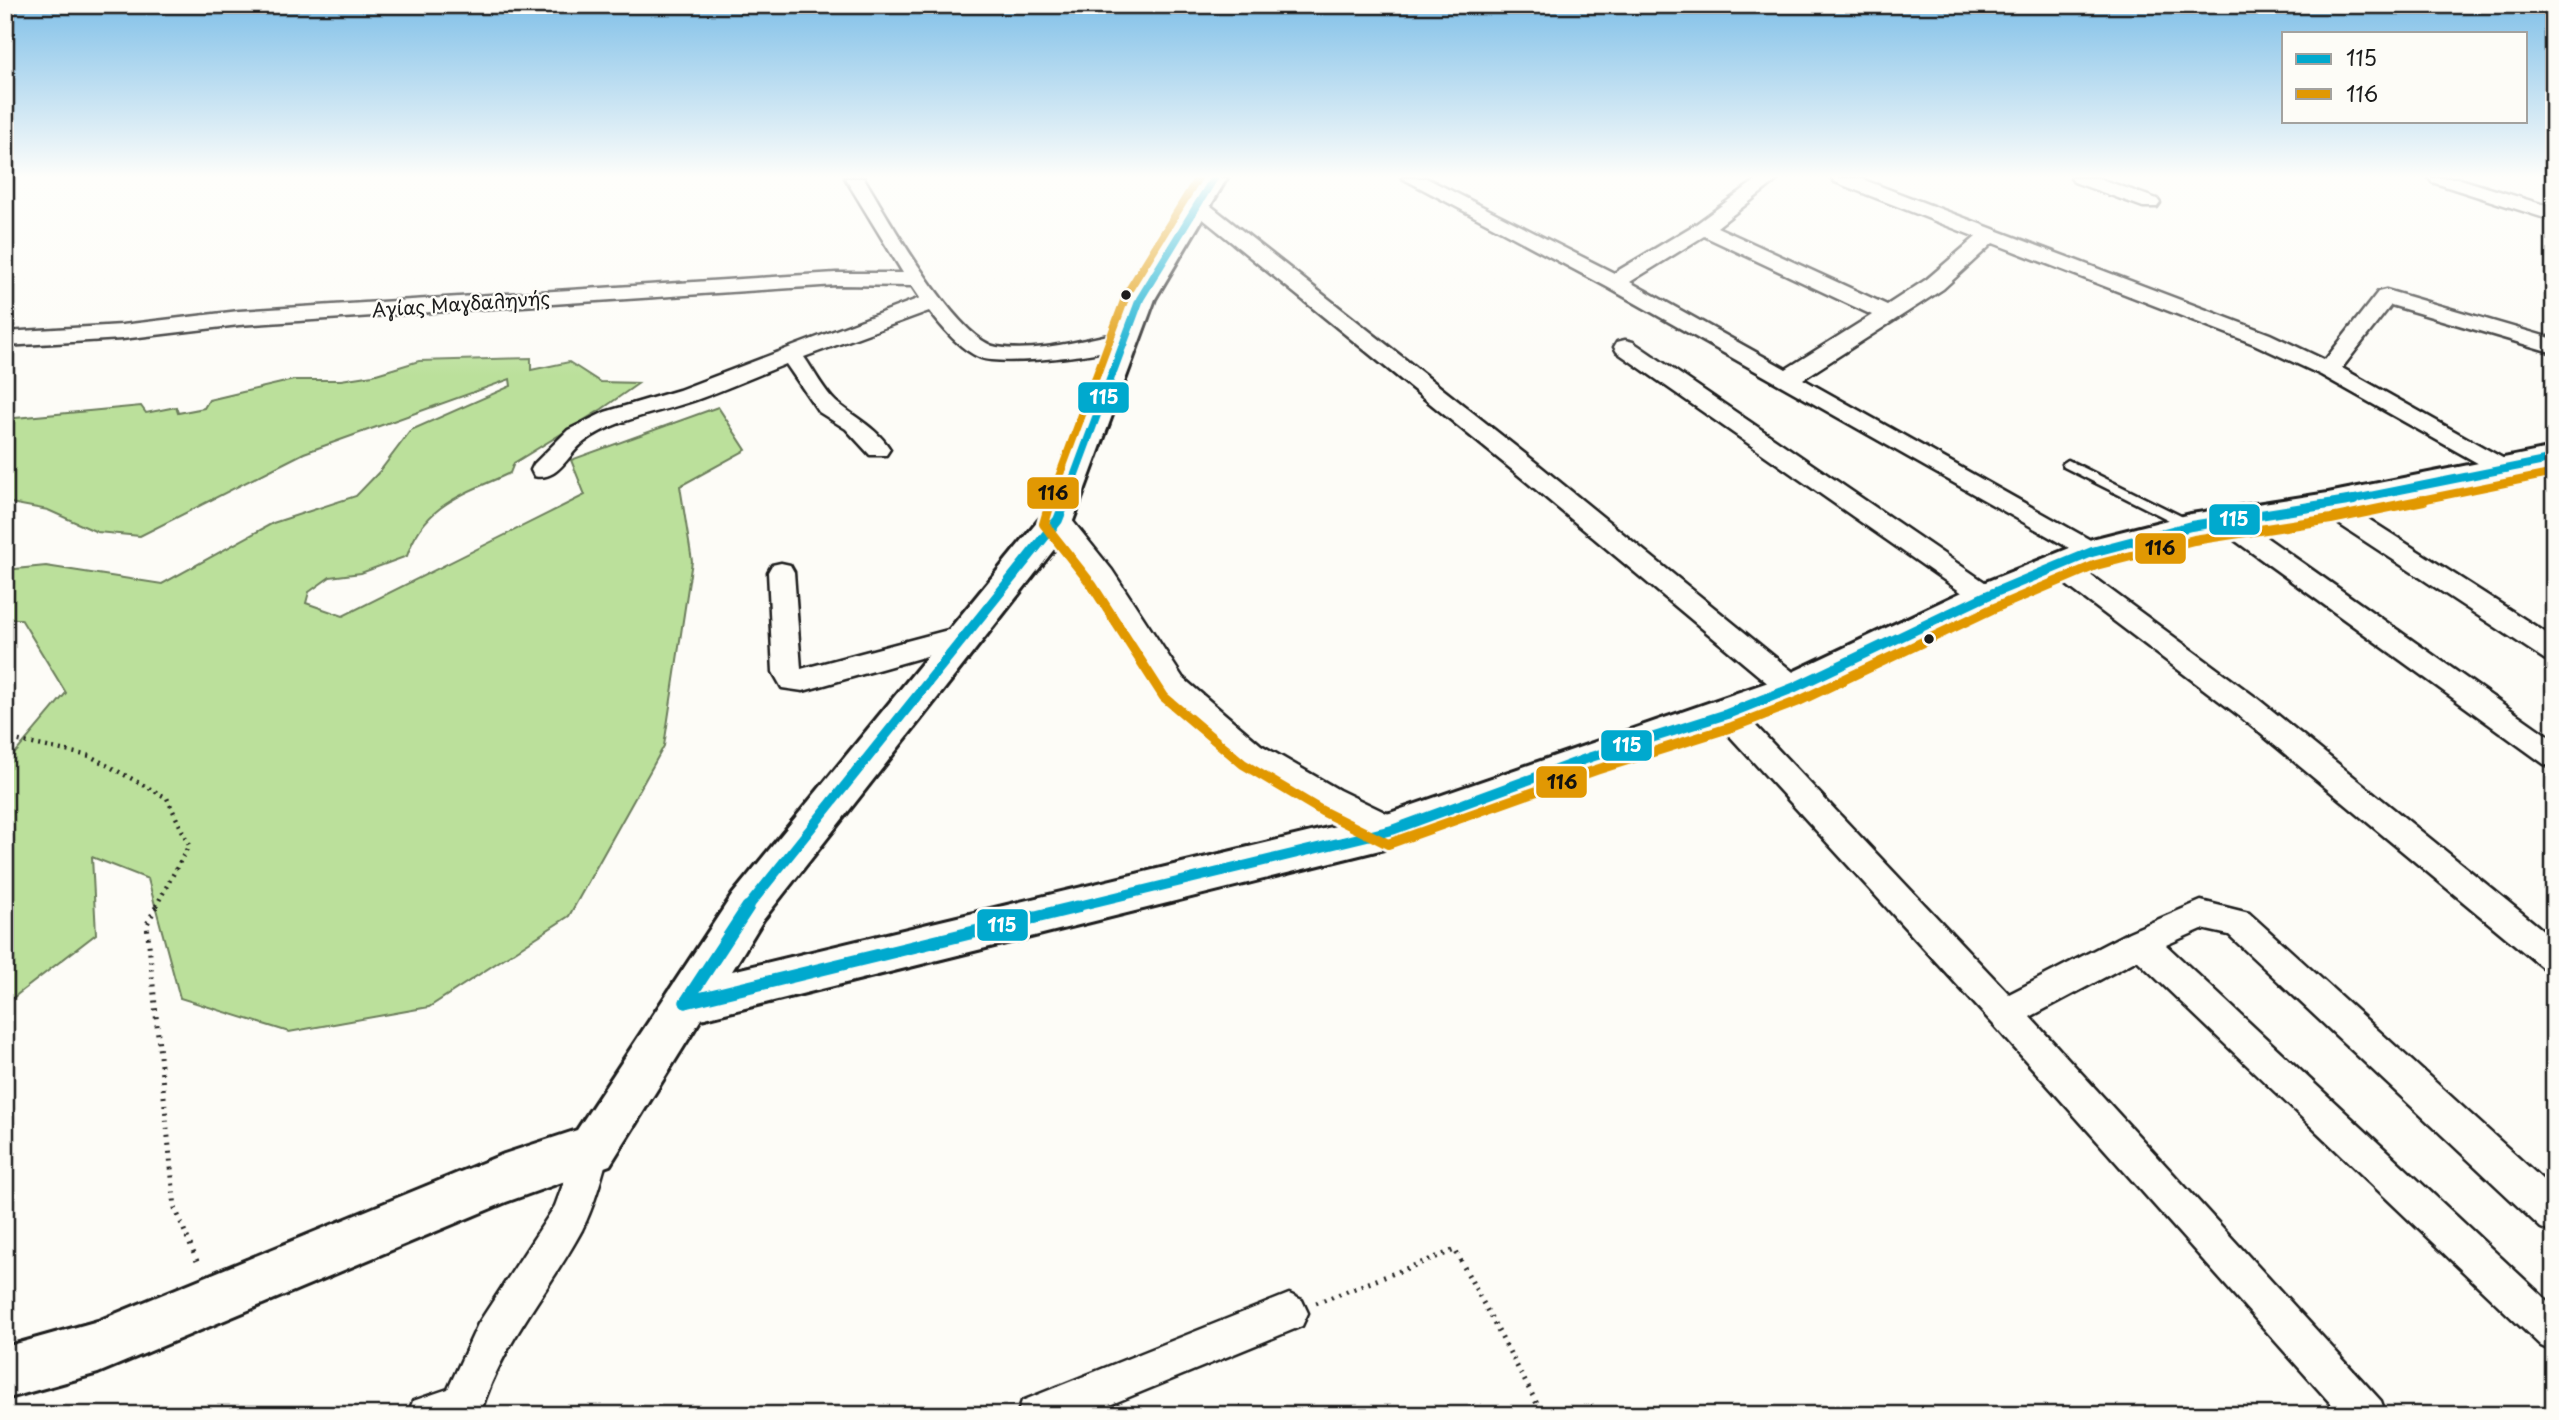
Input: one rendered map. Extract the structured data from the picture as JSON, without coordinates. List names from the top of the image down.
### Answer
{
  "streets": {
    "street": ["Αγίας Μαγδαληνής"]
  },
  "lines": ["transit line 115", "transit line 116"],
  "legend": ["115", "116"]
}
